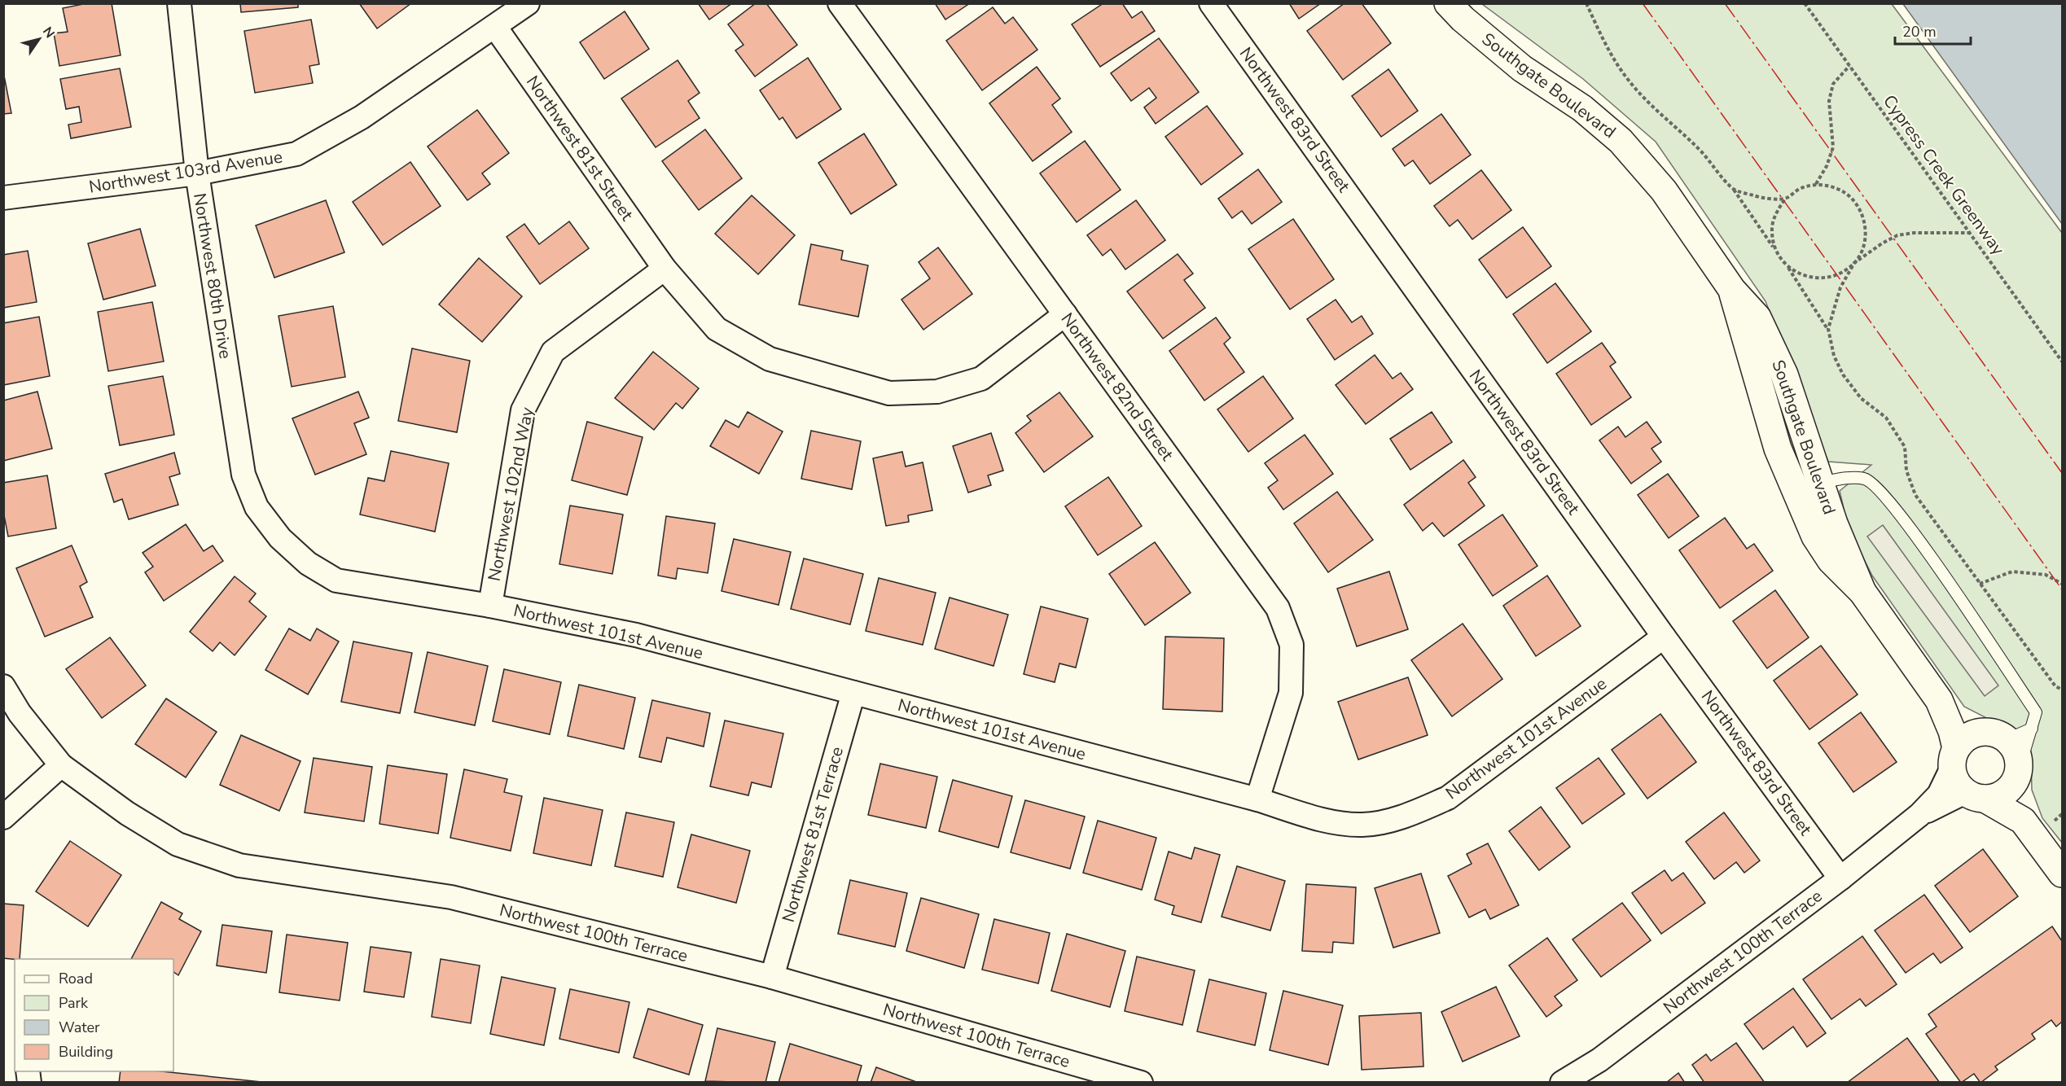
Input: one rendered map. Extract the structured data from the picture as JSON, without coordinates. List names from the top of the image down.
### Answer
{
  "streets": {
    "street": [
      "Southgate Boulevard",
      "Northwest 83rd Street",
      "Northwest 81st Street",
      "Northwest 103rd Avenue",
      "Northwest 80th Drive",
      "Northwest 82nd Street",
      "Northwest 102nd Way",
      "Northwest 101st Avenue",
      "Northwest 81st Terrace",
      "Northwest 100th Terrace"
    ],
    "path": ["Cypress Creek Greenway"]
  },
  "crossings": [
    ["Southgate Boulevard", "Northwest 100th Terrace"],
    ["Northwest 83rd Street", "Northwest 101st Avenue"],
    ["Northwest 83rd Street", "Northwest 100th Terrace"],
    ["Northwest 81st Street", "Northwest 103rd Avenue"],
    ["Northwest 81st Street", "Northwest 82nd Street"],
    ["Northwest 81st Street", "Northwest 102nd Way"],
    ["Northwest 103rd Avenue", "Northwest 80th Drive"],
    ["Northwest 80th Drive", "Northwest 101st Avenue"],
    ["Northwest 82nd Street", "Northwest 101st Avenue"],
    ["Northwest 102nd Way", "Northwest 101st Avenue"],
    ["Northwest 101st Avenue", "Northwest 81st Terrace"],
    ["Northwest 81st Terrace", "Northwest 100th Terrace"]
  ],
  "legend": [
    "Road",
    "Park",
    "Water",
    "Building"
  ],
  "scale_bar": "20 m",
  "north": "top right"
}
